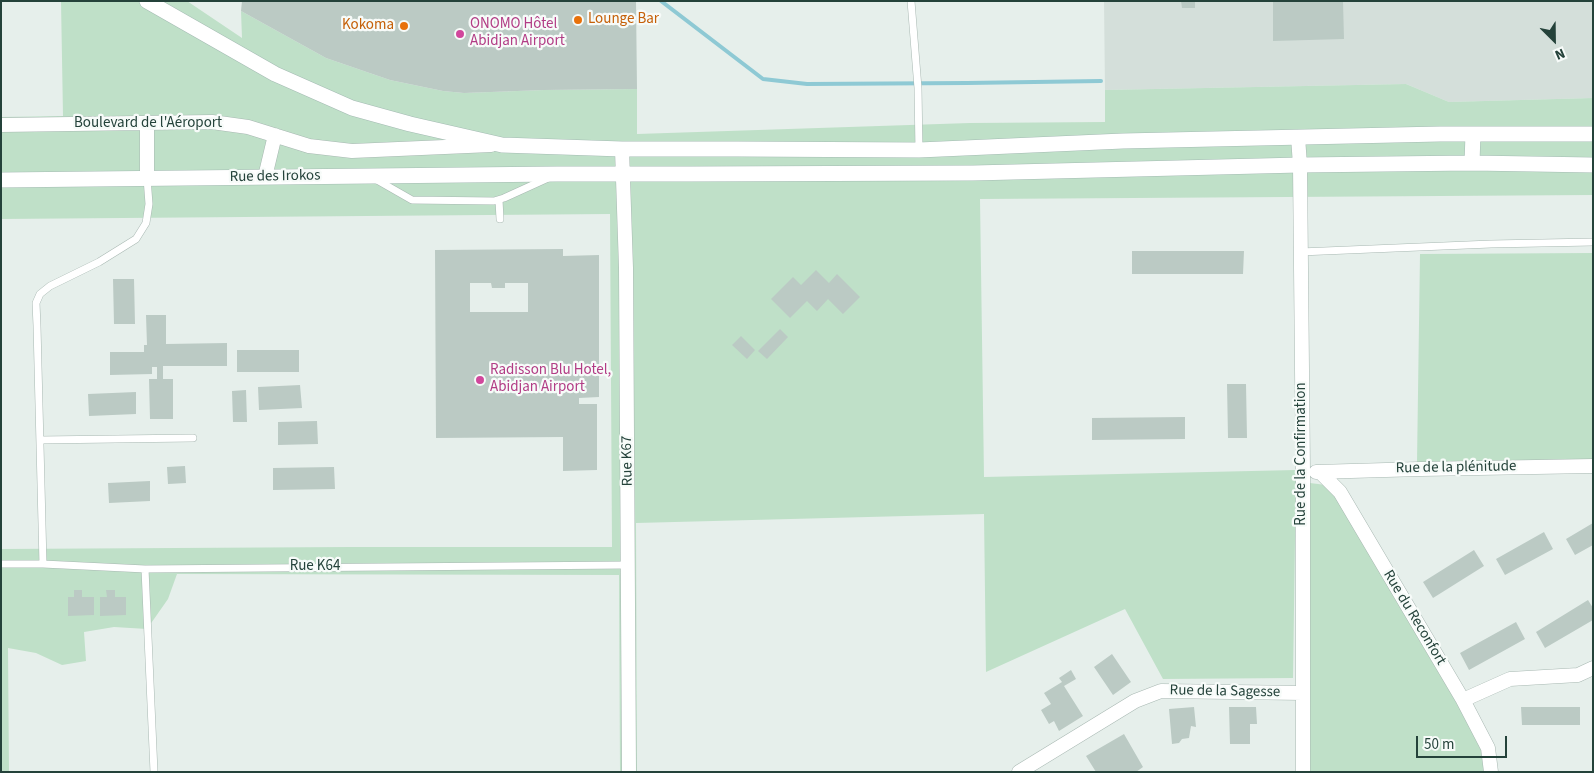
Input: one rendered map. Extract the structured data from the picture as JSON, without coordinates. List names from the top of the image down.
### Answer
{
  "streets": {
    "main road": ["Rue des Irokos"],
    "street": [
      "Boulevard de l'Aéroport",
      "Rue de la Confirmation",
      "Rue K67",
      "Rue de la plénitude",
      "Rue du Reconfort",
      "Rue de la Sagesse"
    ],
    "lane": ["Rue K64"]
  },
  "crossings": [
    ["Rue des Irokos", "Rue de la Confirmation"],
    ["Rue des Irokos", "Rue K67"],
    ["Rue de la Confirmation", "Rue de la plénitude"],
    ["Rue de la Confirmation", "Rue de la Sagesse"],
    ["Rue K67", "Rue K64"],
    ["Rue de la plénitude", "Rue du Reconfort"]
  ],
  "places": [
    "Lounge Bar",
    "Kokoma",
    "ONOMO Hôtel Abidjan Airport",
    "Radisson Blu Hotel, Abidjan Airport"
  ],
  "scale_bar": "50 m",
  "north": "bottom right"
}
